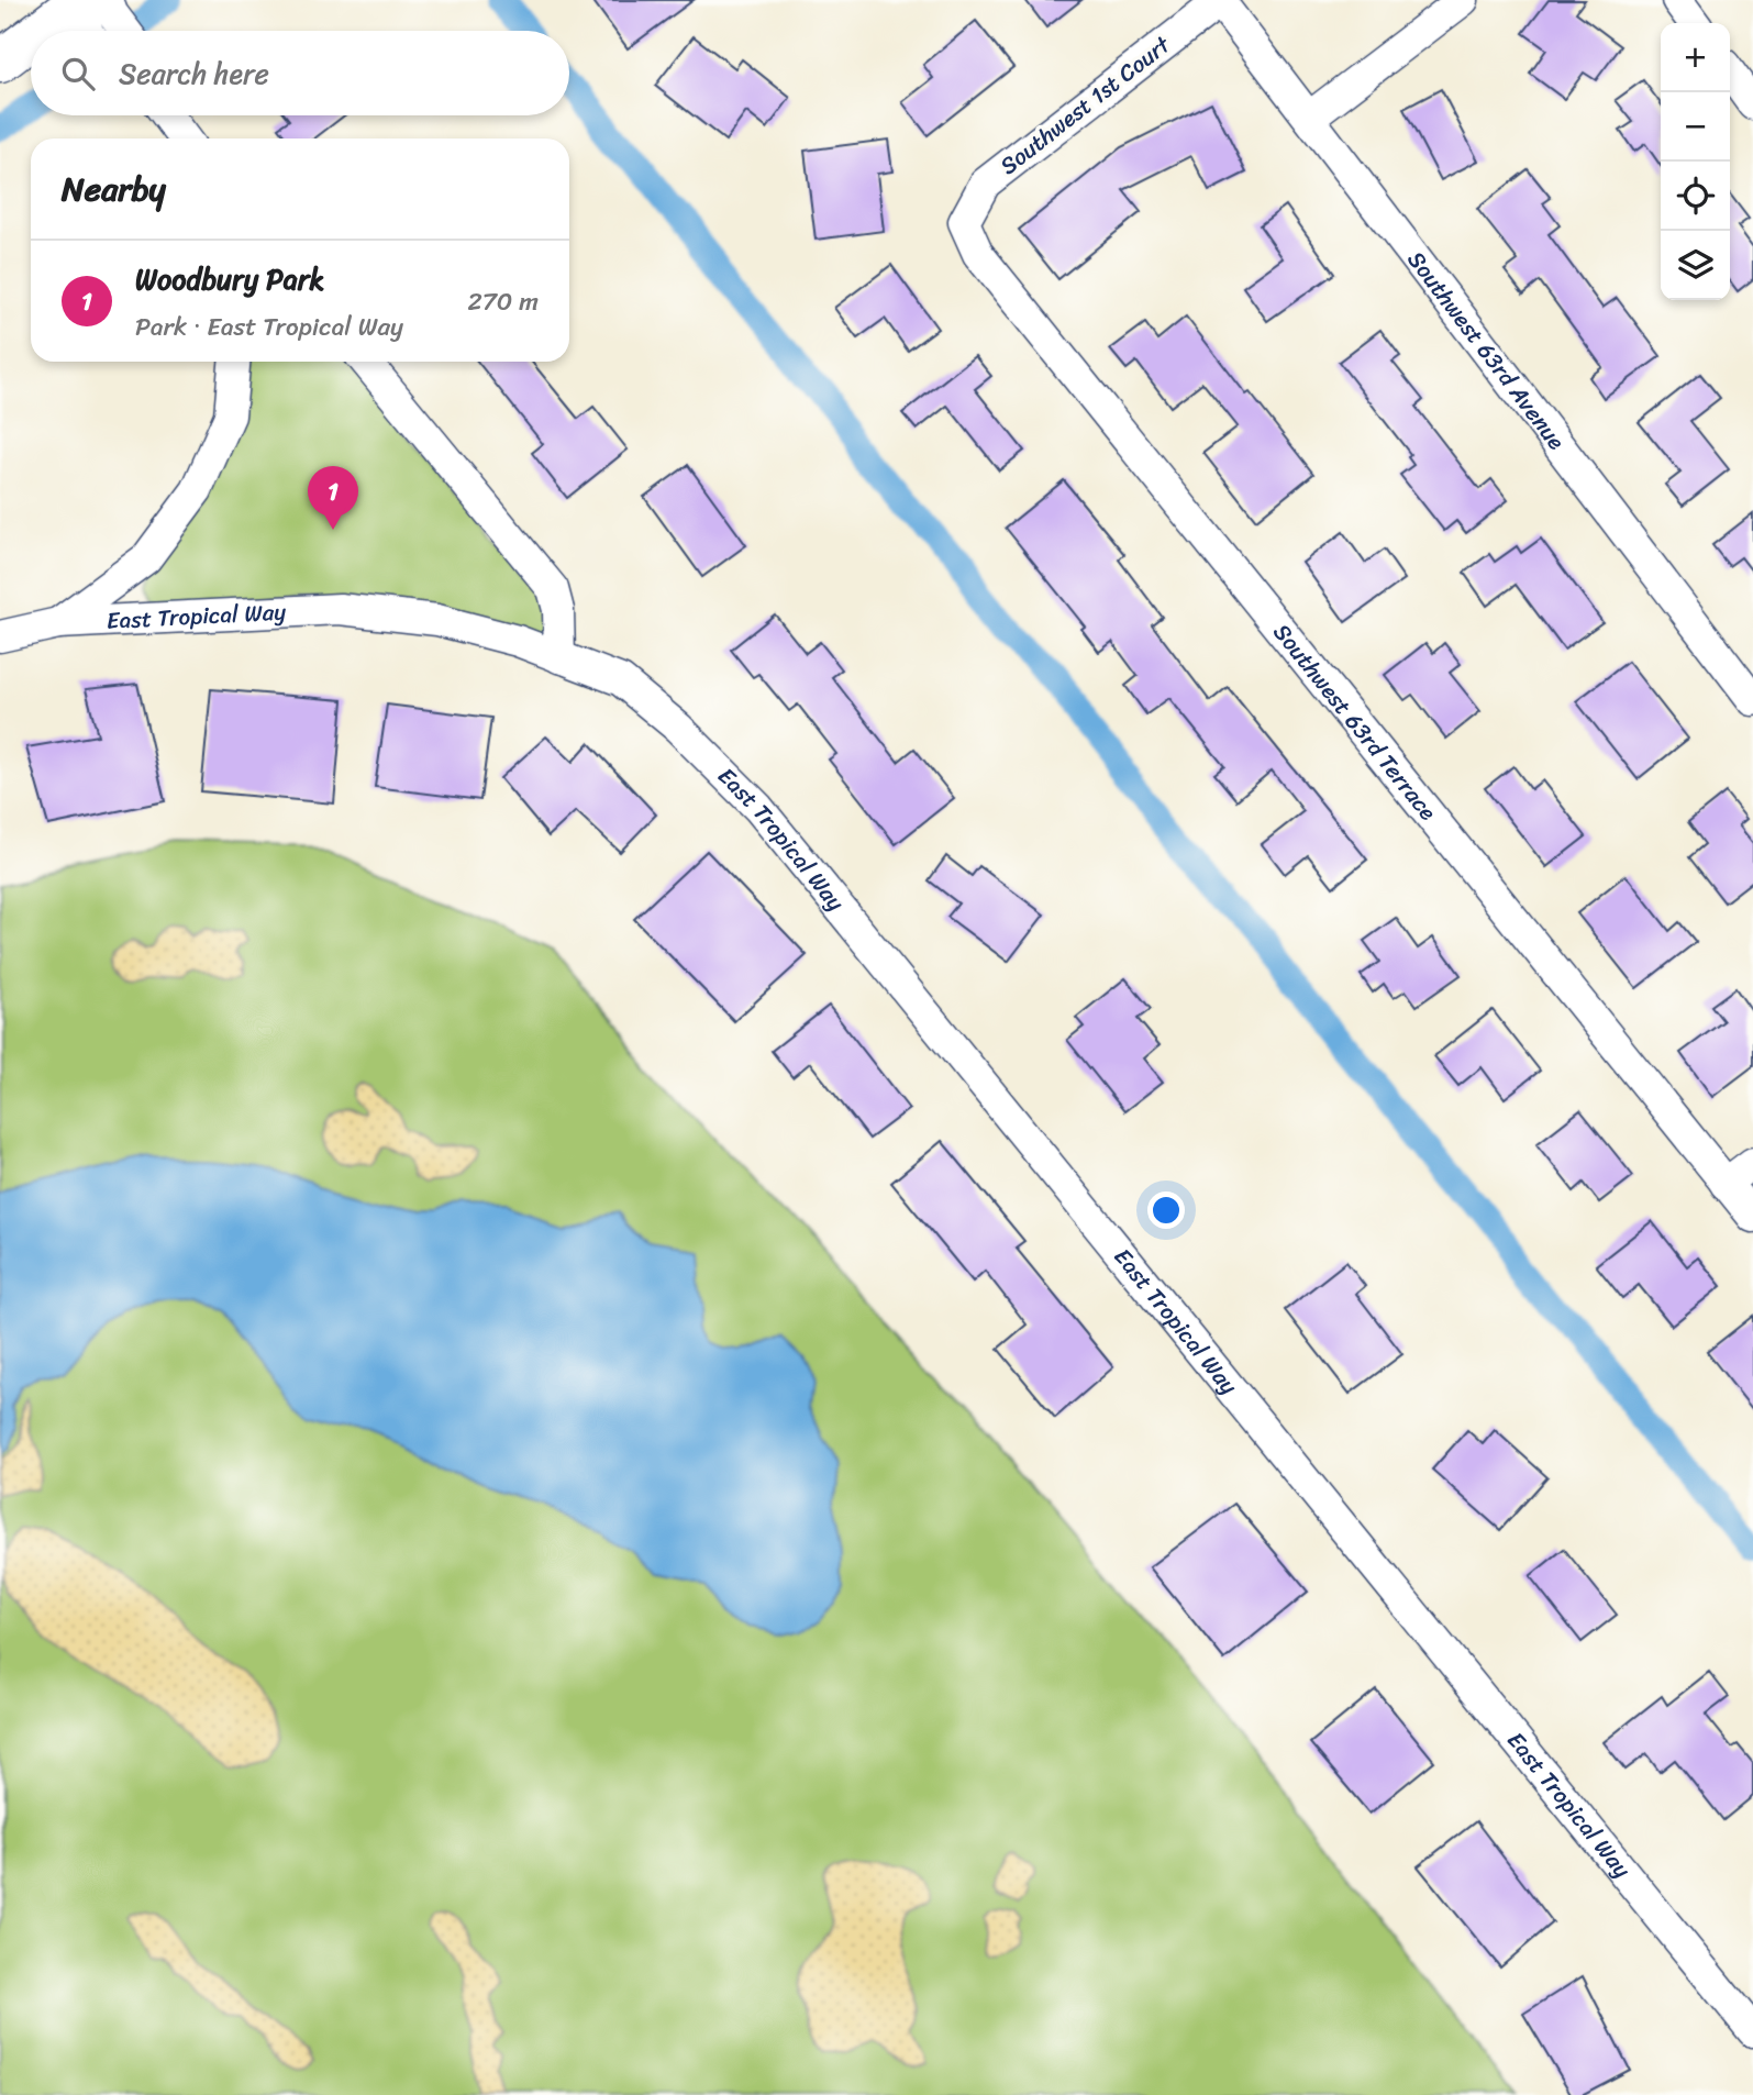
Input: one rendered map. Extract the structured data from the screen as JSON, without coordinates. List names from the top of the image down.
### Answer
{
  "streets": {
    "street": [
      "Southwest 1st Court",
      "Southwest 63rd Avenue",
      "East Tropical Way",
      "Southwest 63rd Terrace"
    ]
  },
  "crossings": [
    ["Southwest 1st Court", "Southwest 63rd Avenue"],
    ["Southwest 1st Court", "Southwest 63rd Terrace"]
  ],
  "page": {
    "map_buttons": ["+", "−"],
    "search": "Search here",
    "heading": "Nearby",
    "list": [
      {
        "mark": "1",
        "name": "Woodbury Park",
        "note": "Park · East Tropical Way",
        "value": "270 m"
      }
    ],
    "pins": "1"
  }
}
